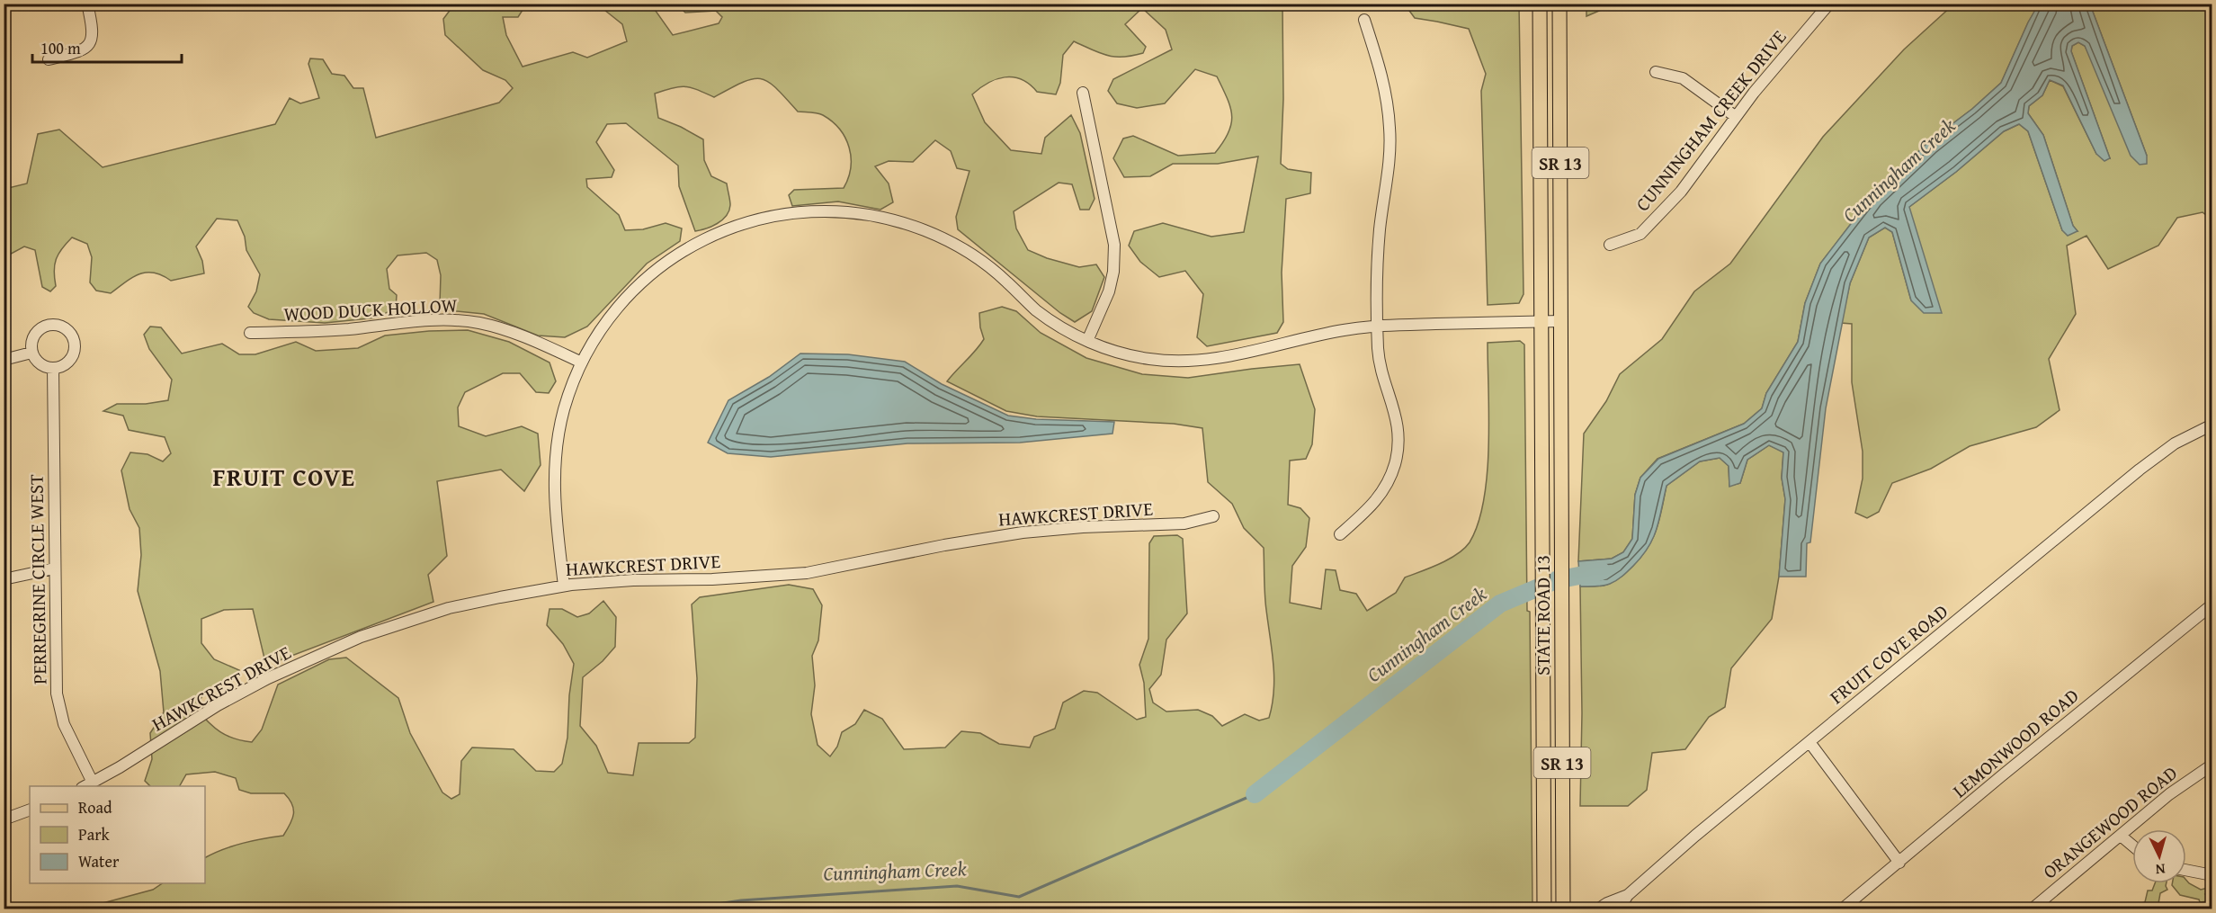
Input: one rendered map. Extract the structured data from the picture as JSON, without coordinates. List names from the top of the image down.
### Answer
{
  "streets": {
    "main road": ["SR 13", "STATE ROAD 13"],
    "street": [
      "CUNNINGHAM CREEK DRIVE",
      "WOOD DUCK HOLLOW",
      "HAWKCREST DRIVE",
      "PERREGRINE CIRCLE WEST",
      "FRUIT COVE ROAD",
      "LEMONWOOD ROAD",
      "ORANGEWOOD ROAD"
    ]
  },
  "crossings": [
    ["SR 13", "STATE ROAD 13"],
    ["HAWKCREST DRIVE", "PERREGRINE CIRCLE WEST"]
  ],
  "districts": ["FRUIT COVE"],
  "water": ["Cunningham Creek"],
  "legend": ["Road", "Park", "Water"],
  "scale_bar": "100 m",
  "north": "bottom"
}
